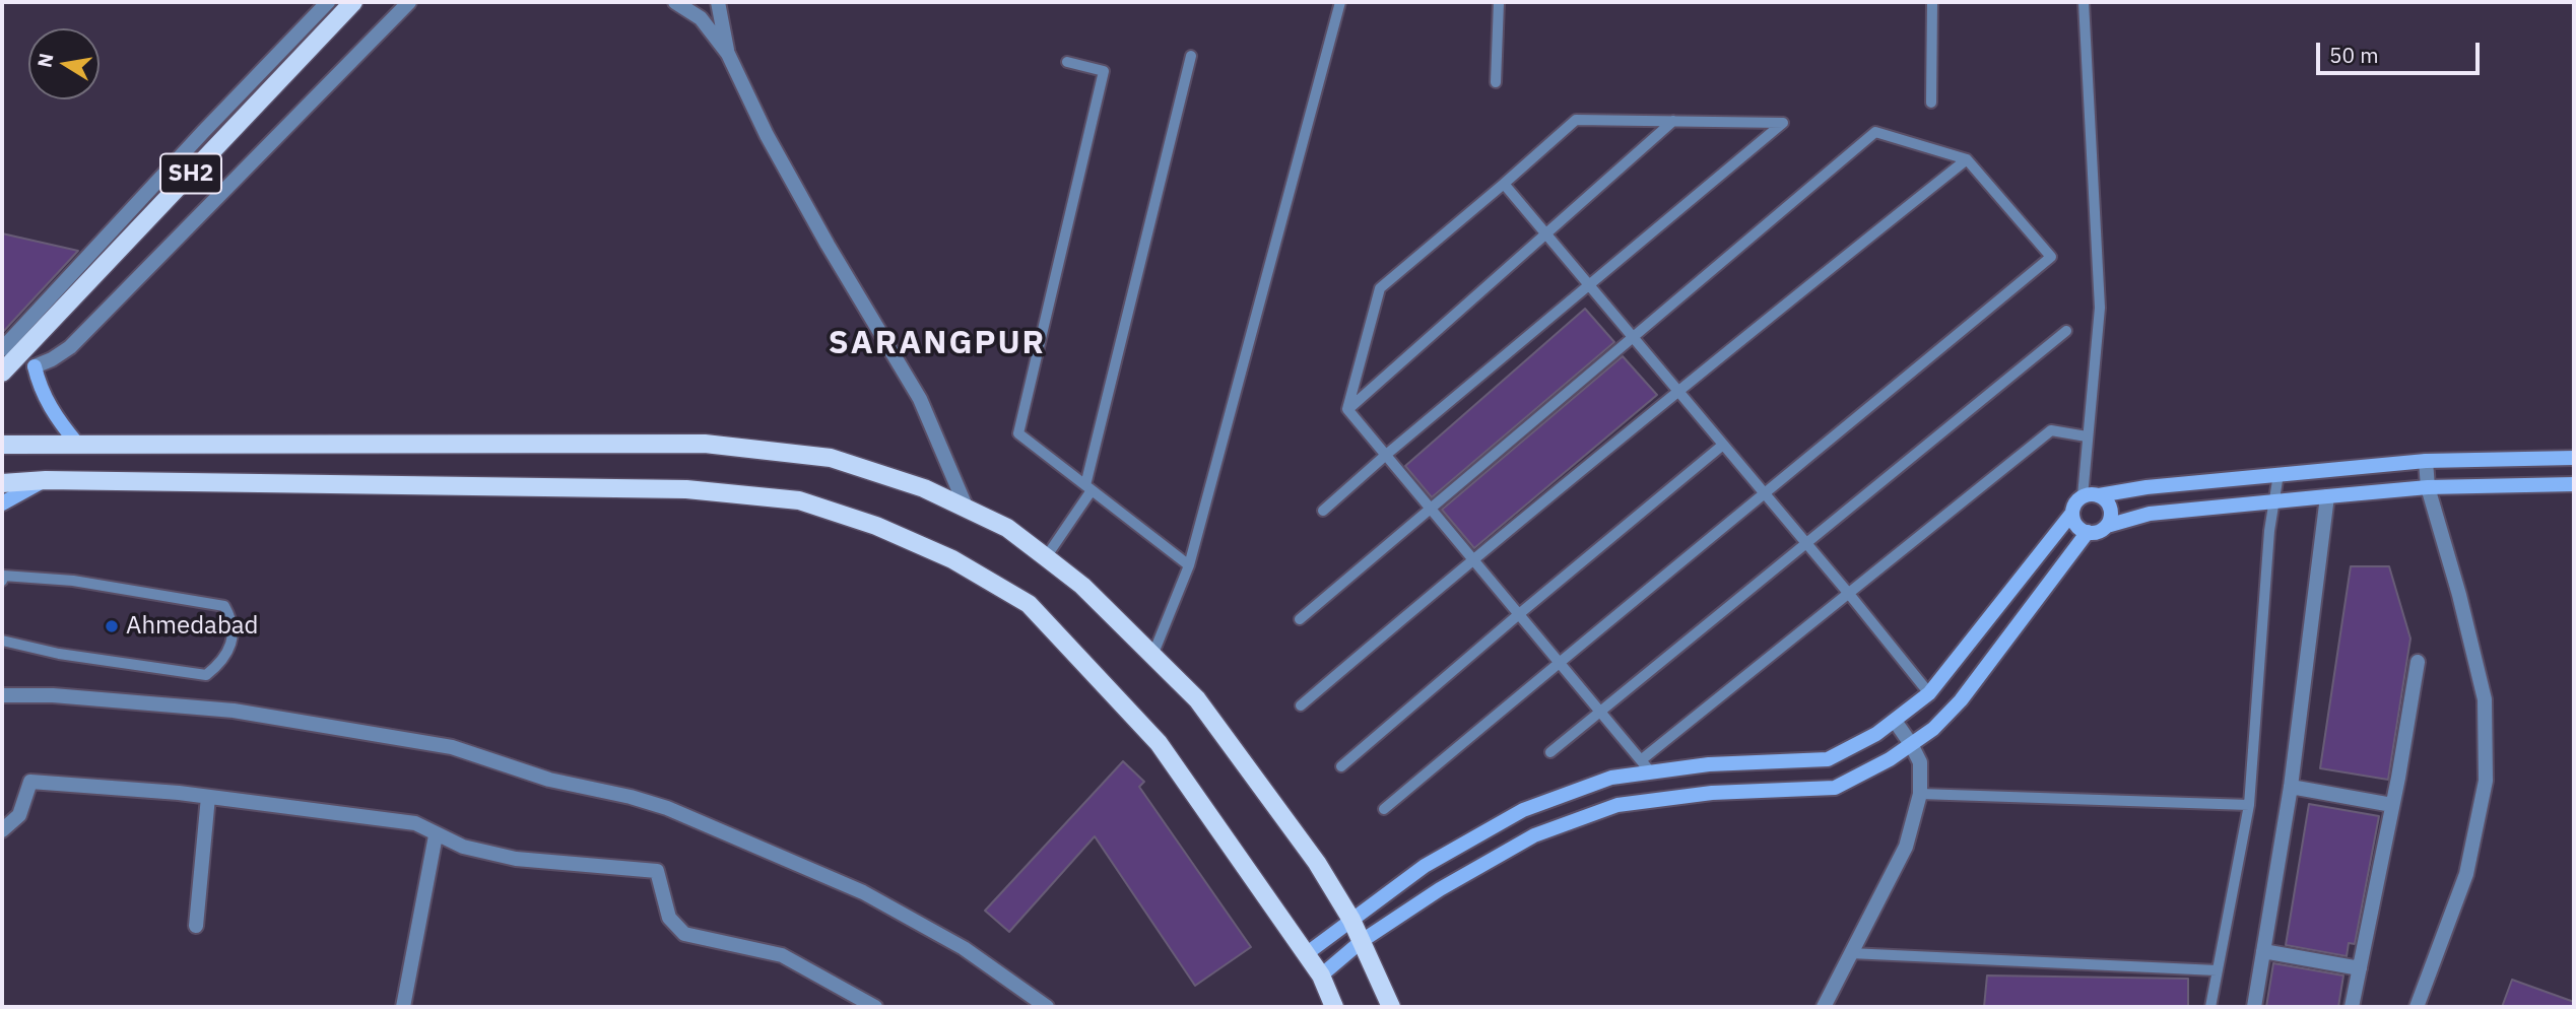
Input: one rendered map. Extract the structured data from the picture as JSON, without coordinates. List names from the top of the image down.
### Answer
{
  "streets": {
    "main road": ["SH2"]
  },
  "districts": ["SARANGPUR"],
  "places": ["Ahmedabad"],
  "scale_bar": "50 m",
  "north": "left"
}
